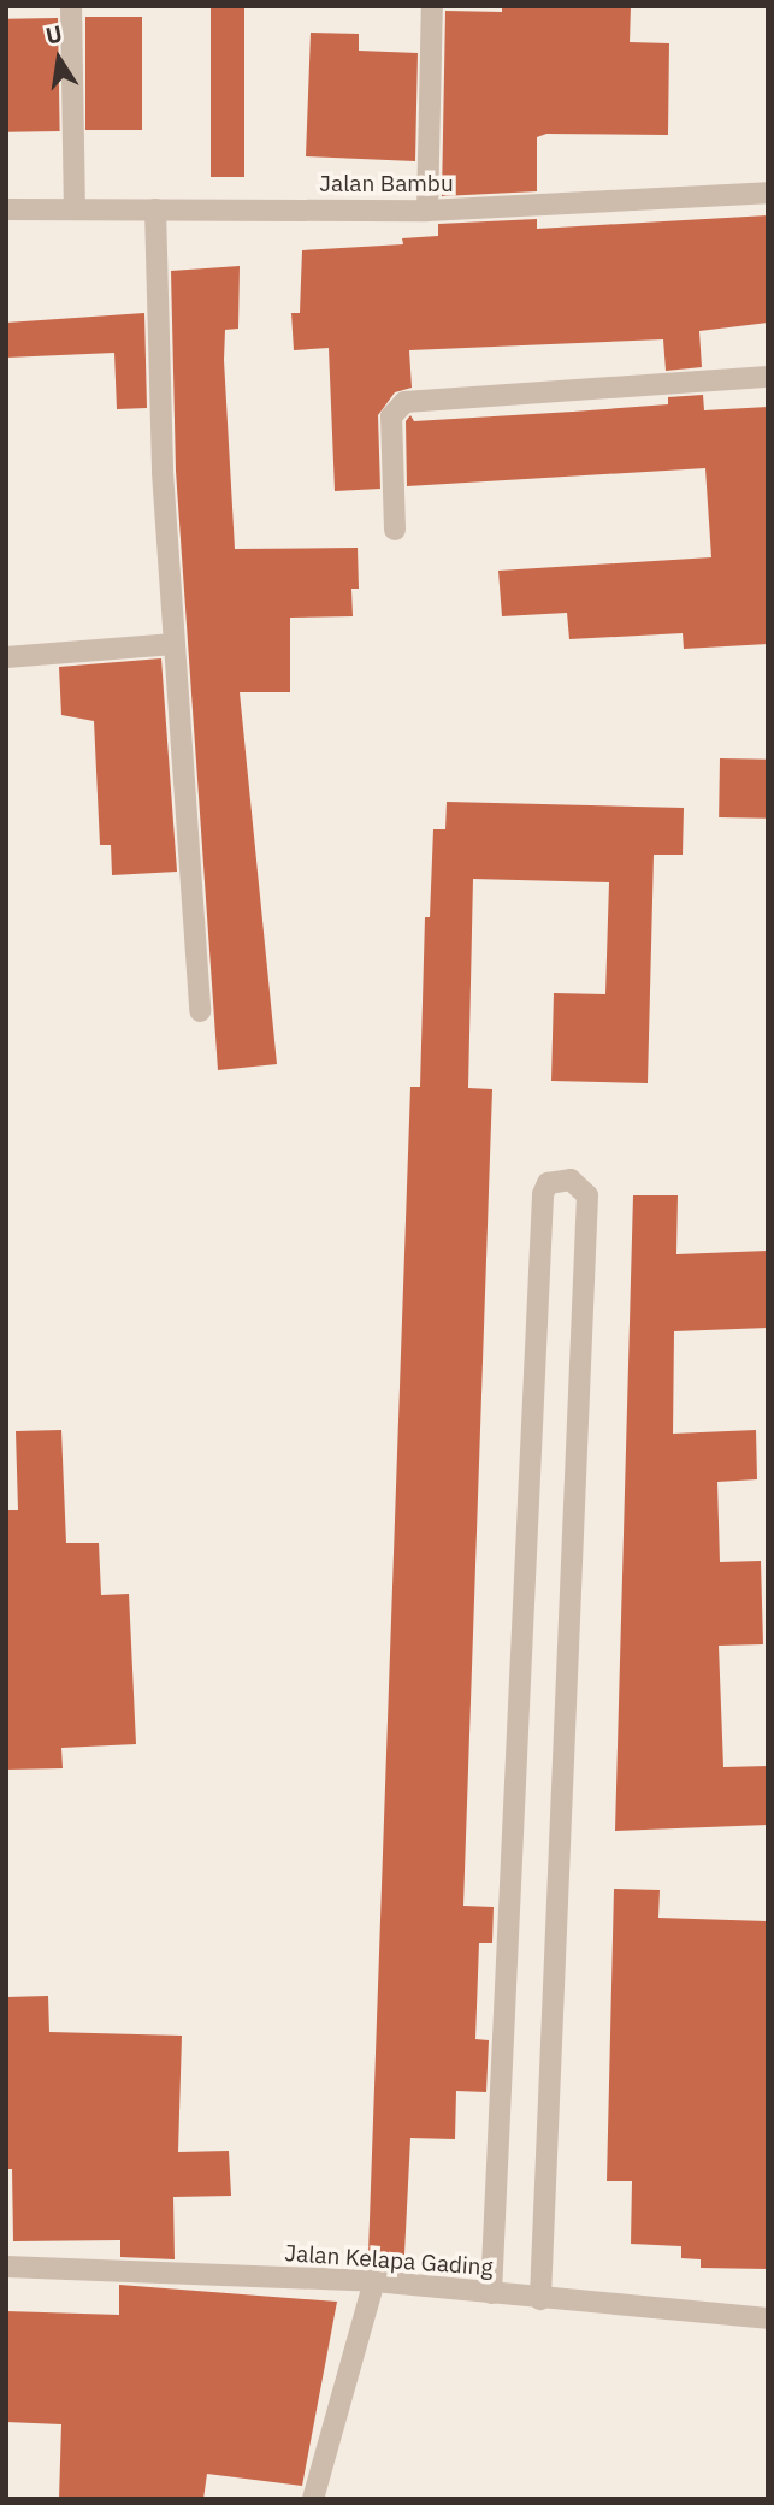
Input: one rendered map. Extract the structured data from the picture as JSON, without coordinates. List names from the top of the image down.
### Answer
{
  "streets": {
    "street": ["Jalan Bambu", "Jalan Kelapa Gading"]
  },
  "north": "top"
}
